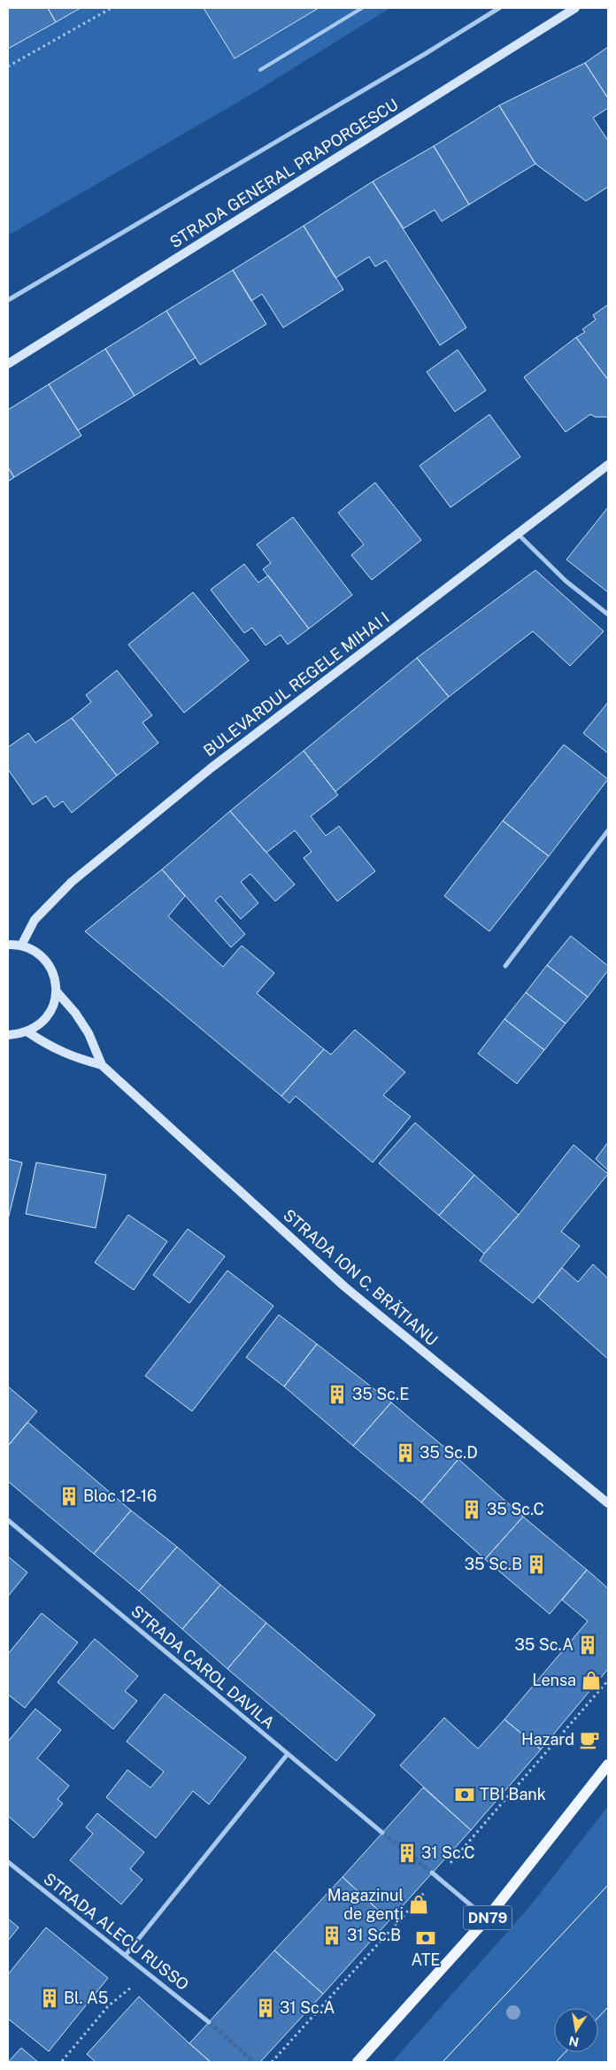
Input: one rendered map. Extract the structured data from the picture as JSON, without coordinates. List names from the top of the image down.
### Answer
{
  "streets": {
    "main road": [
      "STRADA GENERAL PRAPORGESCU",
      "BULEVARDUL REGELE MIHAI I",
      "STRADA ION C. BRĂTIANU",
      "DN79"
    ],
    "street": ["STRADA CAROL DAVILA", "STRADA ALECU RUSSO"]
  },
  "places": {
    "building": [
      "35 Sc.E",
      "35 Sc.D",
      "Bloc 12-16",
      "35 Sc.C",
      "35 Sc.B",
      "35 Sc.A",
      "31 Sc.C",
      "31 Sc.B",
      "Bl. A5",
      "31 Sc.A"
    ],
    "shop": ["Lensa", "Magazinul de genți"],
    "cafe": ["Hazard"],
    "bank": ["TBI Bank", "ATE"]
  },
  "north": "bottom"
}
